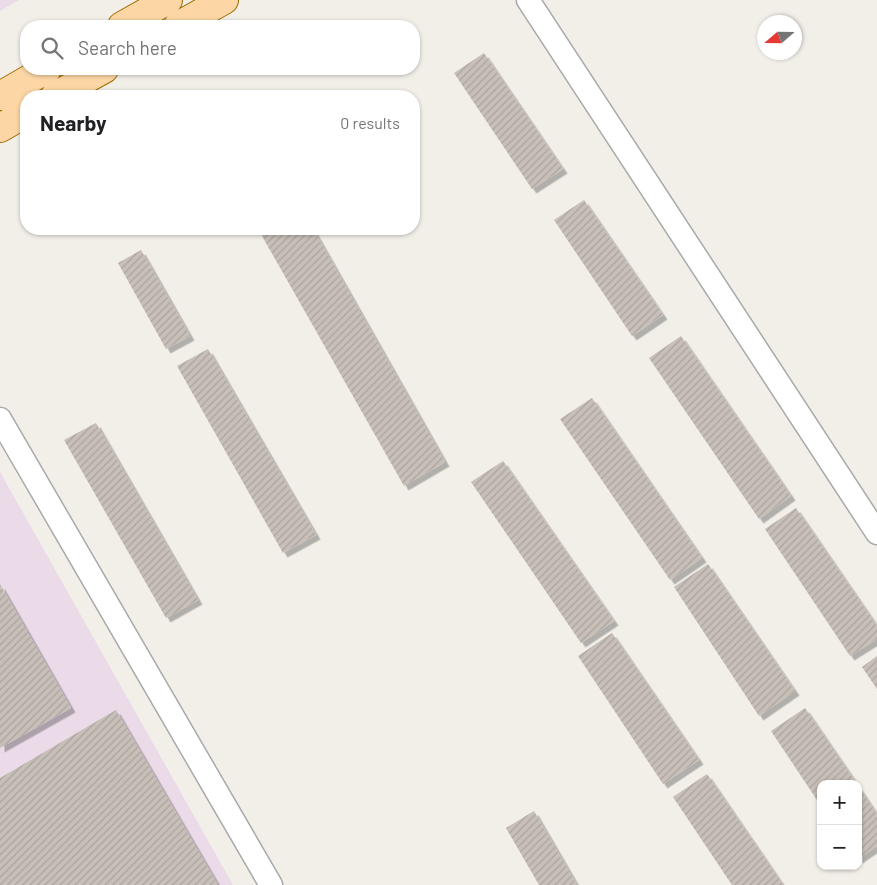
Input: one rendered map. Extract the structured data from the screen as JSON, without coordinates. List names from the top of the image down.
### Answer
{
  "north": "left",
  "page": {
    "search": "Search here",
    "heading": ["Nearby", "0 results"],
    "map_buttons": ["+", "−"]
  }
}
